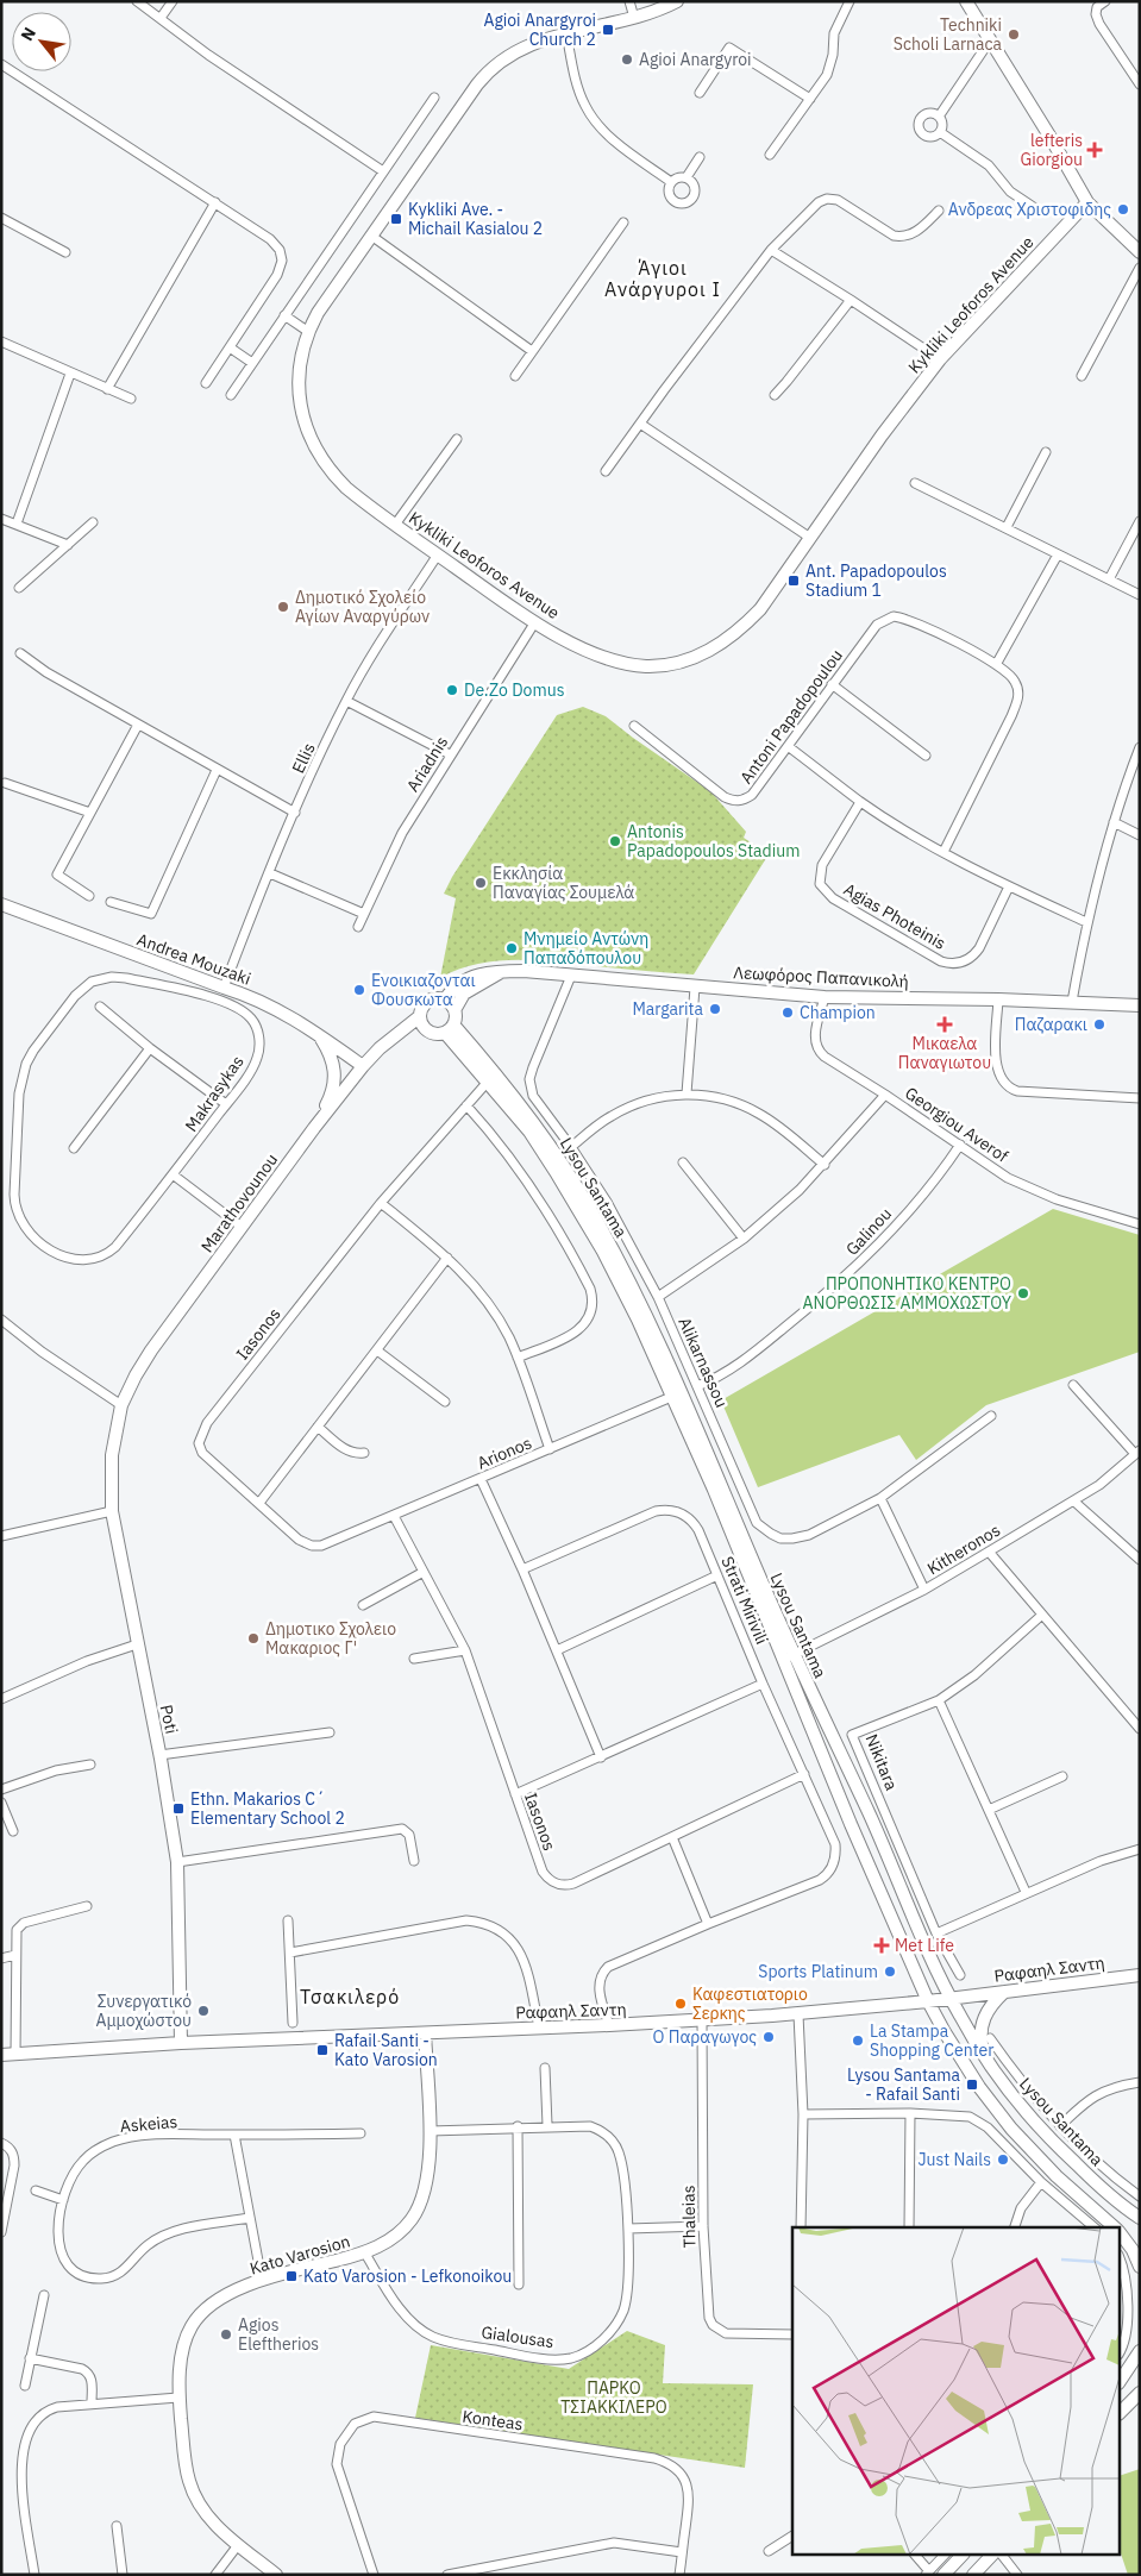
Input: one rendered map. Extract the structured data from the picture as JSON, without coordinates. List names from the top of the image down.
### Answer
{
  "streets": {
    "street": [
      "Kykliki Leoforos Avenue",
      "Antoni Papadopoulou",
      "Ellis",
      "Ariadnis",
      "Agias Photeinis",
      "Andrea Mouzaki",
      "Λεωφόρος Παπανικολή",
      "Makrasykas",
      "Georgiou Averof",
      "Lysou Santama",
      "Marathovounou",
      "Galinou",
      "Iasonos",
      "Alikarnassou",
      "Arionos",
      "Kitheronos",
      "Strati Mirivili",
      "Poti",
      "Nikitara",
      "Ραφαηλ Σαντη",
      "Askeias",
      "Thaleias",
      "Kato Varosion",
      "Gialousas",
      "Konteas"
    ]
  },
  "crossings": [
    ["Kykliki Leoforos Avenue", "Ellis"],
    ["Kykliki Leoforos Avenue", "Ariadnis"],
    ["Ellis", "Andrea Mouzaki"],
    ["Andrea Mouzaki", "Marathovounou"],
    ["Λεωφόρος Παπανικολή", "Georgiou Averof"],
    ["Λεωφόρος Παπανικολή", "Lysou Santama"],
    ["Λεωφόρος Παπανικολή", "Marathovounou"],
    ["Λεωφόρος Παπανικολή", "Alikarnassou"],
    ["Georgiou Averof", "Galinou"],
    ["Lysou Santama", "Marathovounou"],
    ["Lysou Santama", "Iasonos"],
    ["Lysou Santama", "Arionos"],
    ["Lysou Santama", "Kitheronos"],
    ["Lysou Santama", "Ραφαηλ Σαντη"],
    ["Marathovounou", "Poti"],
    ["Galinou", "Alikarnassou"],
    ["Iasonos", "Arionos"],
    ["Iasonos", "Strati Mirivili"],
    ["Poti", "Ραφαηλ Σαντη"],
    ["Ραφαηλ Σαντη", "Thaleias"],
    ["Ραφαηλ Σαντη", "Kato Varosion"],
    ["Kato Varosion", "Gialousas"]
  ],
  "districts": ["Άγιοι Ανάργυροι Ι", "Τσακιλερό"],
  "parks": ["ΠΑΡΚΟ ΤΣΙΑΚΚΙΛΕΡΟ"],
  "places": {
    "transit": [
      "Agioi Anargyroi Church 2",
      "Kykliki Ave. - Michail Kasialou 2",
      "Ant. Papadopoulos Stadium 1",
      "Ethn. Makarios C´ Elementary School 2",
      "Rafail Santi - Kato Varosion",
      "Lysou Santama - Rafail Santi",
      "Kato Varosion - Lefkonoikou"
    ],
    "other": [
      "Techniki Scholi Larnaca",
      "Agioi Anargyroi",
      "Ανδρεας Χριστοφιδης",
      "Δημοτικό Σχολείο Αγίων Αναργύρων",
      "De.Zo Domus",
      "Antonis Papadopoulos Stadium",
      "Εκκλησία Παναγίας Σουμελά",
      "Μνημείο Αντώνη Παπαδόπουλου",
      "Ενοικιαζονται Φουσκωτα",
      "Margarita",
      "Champion",
      "Παζαρακι",
      "ΠΡΟΠΟΝΗΤΙΚΟ ΚΕΝΤΡΟ ΑΝΟΡΘΩΣΙΣ ΑΜΜΟΧΩΣΤΟΥ",
      "Δημοτικο Σχολειο Μακαριος Γ'",
      "Sports Platinum",
      "Καφεστιατοριο Σερκης",
      "Συνεργατικό Αμμοχώστου",
      "Ο Παραγωγος",
      "La Stampa Shopping Center",
      "Just Nails",
      "Agios Eleftherios"
    ],
    "health": ["lefteris Giorgiou", "Μικαελα Παναγιωτου", "Met Life"]
  },
  "north": "top left"
}
